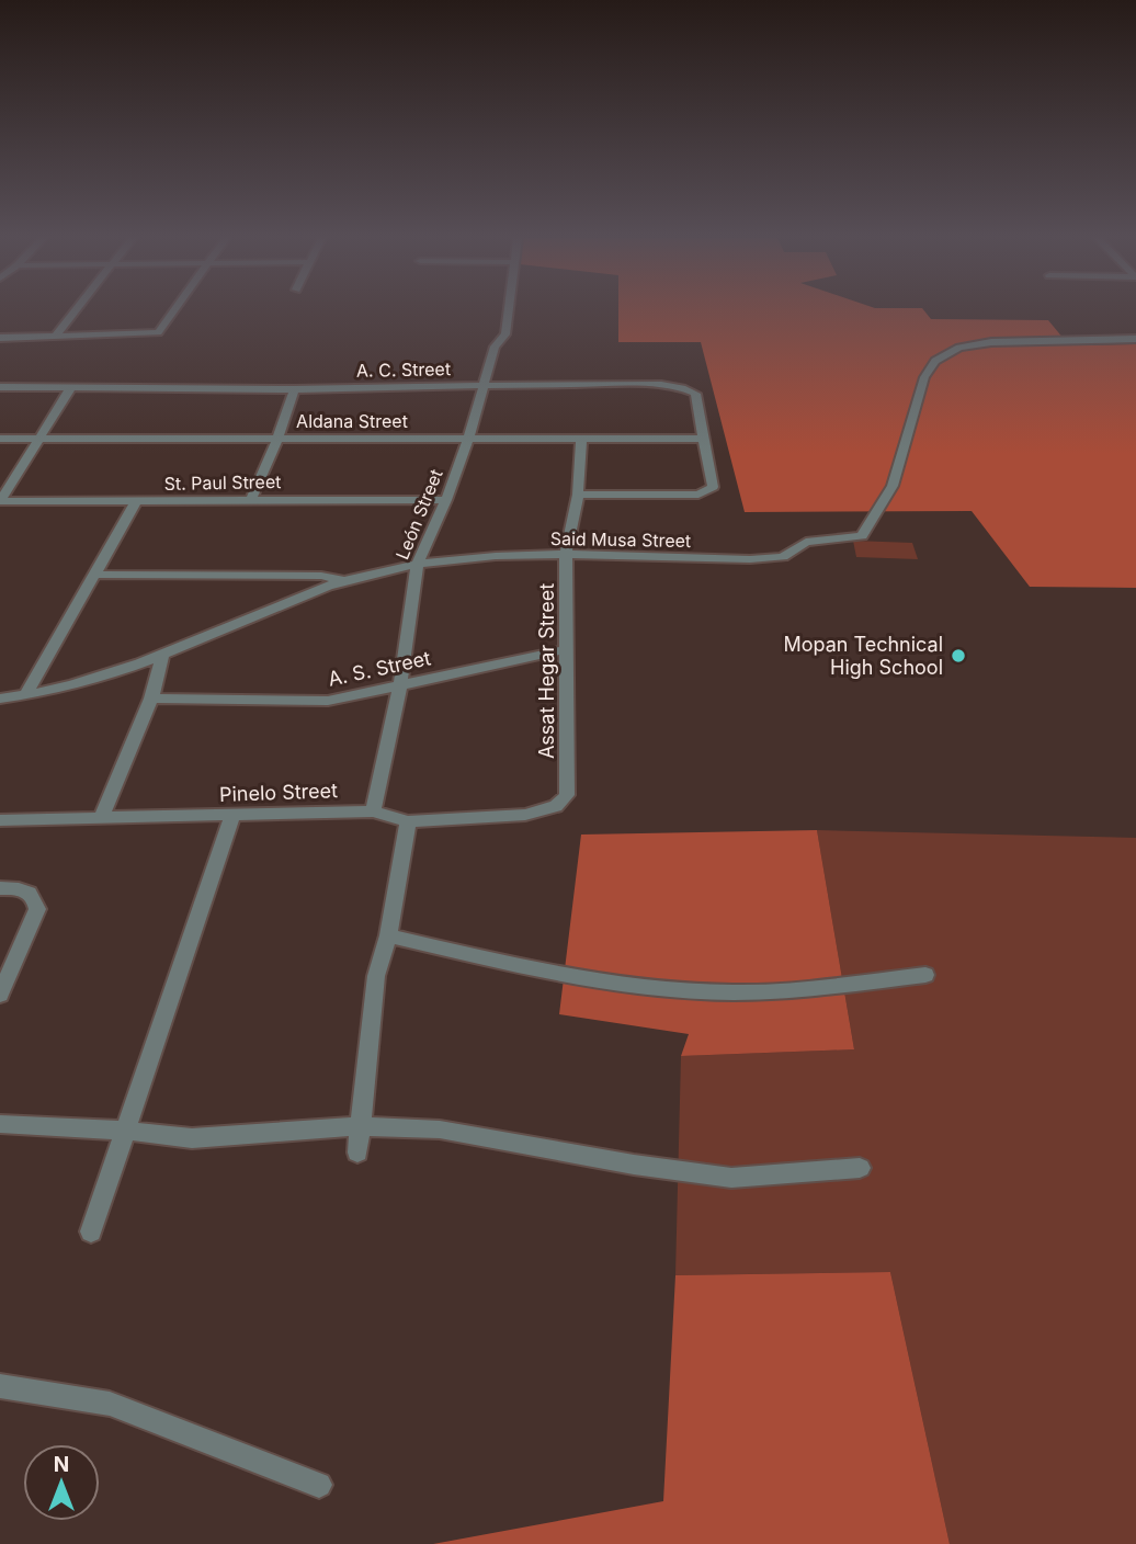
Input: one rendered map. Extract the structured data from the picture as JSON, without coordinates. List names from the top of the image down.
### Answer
{
  "streets": {
    "street": [
      "A. C. Street",
      "Aldana Street",
      "St. Paul Street",
      "León Street",
      "Said Musa Street",
      "A. S. Street",
      "Assat Hegar Street",
      "Pinelo Street"
    ]
  },
  "crossings": [
    ["A. C. Street", "Aldana Street"],
    ["A. C. Street", "León Street"],
    ["A. C. Street", "Assat Hegar Street"],
    ["Aldana Street", "León Street"],
    ["Aldana Street", "Assat Hegar Street"],
    ["St. Paul Street", "León Street"],
    ["León Street", "Said Musa Street"],
    ["León Street", "A. S. Street"],
    ["León Street", "Pinelo Street"],
    ["Said Musa Street", "Assat Hegar Street"],
    ["A. S. Street", "Assat Hegar Street"],
    ["Assat Hegar Street", "Pinelo Street"]
  ],
  "places": ["Mopan Technical High School"],
  "north": "top"
}
